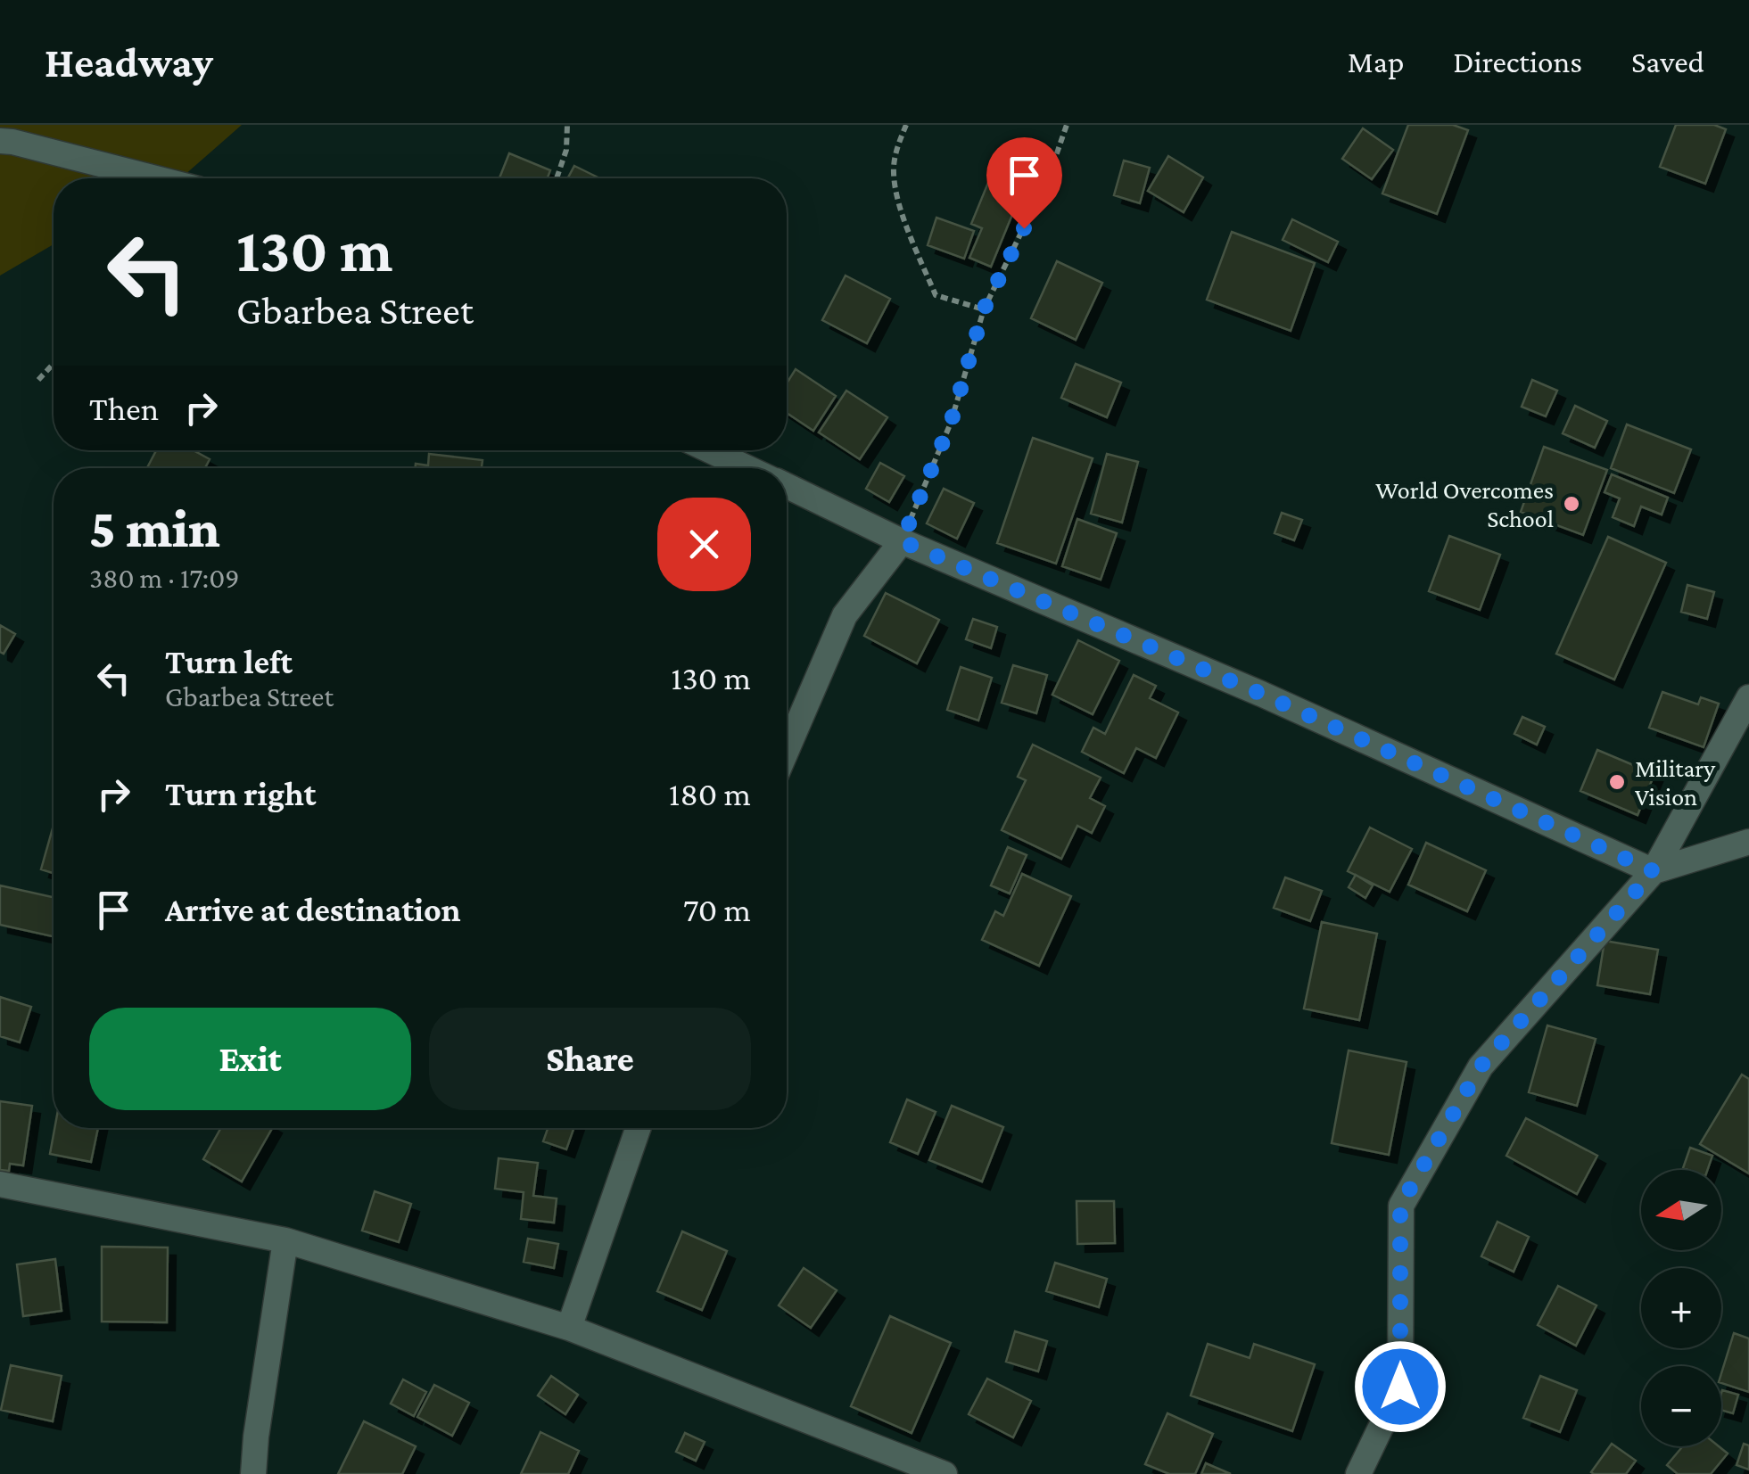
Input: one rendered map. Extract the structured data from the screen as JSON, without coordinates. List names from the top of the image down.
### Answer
{
  "places": ["World Overcomes School", "Military Vision"],
  "north": "left",
  "page": {
    "header": "Headway",
    "nav": ["Map", "Directions", "Saved"],
    "turn": ["130 m", "Gbarbea Street"],
    "then": "Then",
    "heading": ["5 min", "380 m · 17:09"],
    "list": [
      {
        "name": "Turn left",
        "note": "Gbarbea Street",
        "value": "130 m"
      },
      {
        "name": "Turn right",
        "value": "180 m"
      },
      {
        "name": "Arrive at destination",
        "value": "70 m"
      }
    ],
    "buttons": ["Exit", "Share"],
    "map_buttons": ["+", "−"]
  }
}
